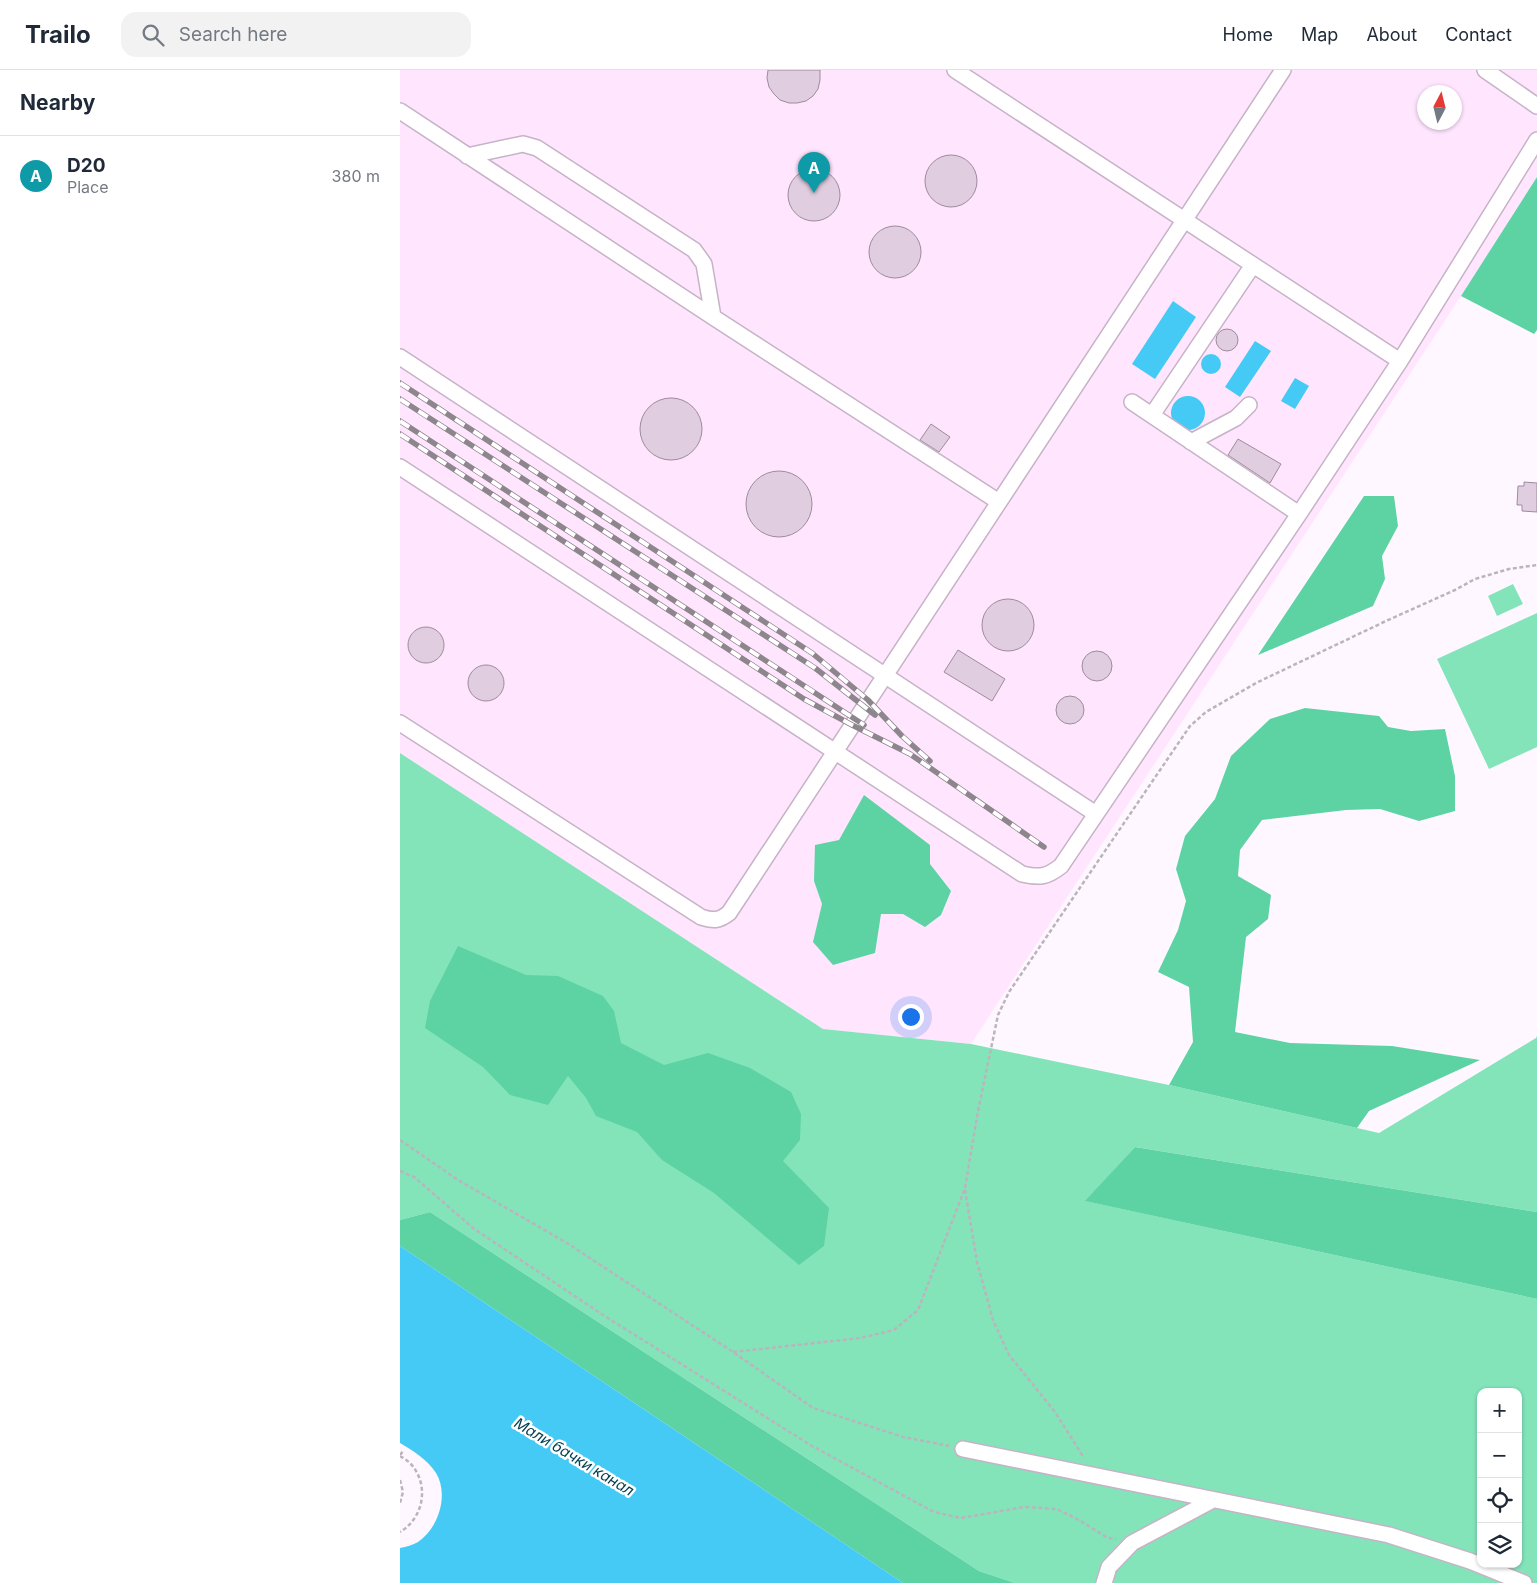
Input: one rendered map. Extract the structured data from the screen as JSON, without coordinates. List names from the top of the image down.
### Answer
{
  "water": ["Мали бачки канал"],
  "north": "top",
  "page": {
    "header": "Trailo",
    "search": "Search here",
    "nav": [
      "Home",
      "Map",
      "About",
      "Contact"
    ],
    "heading": "Nearby",
    "list": [
      {
        "mark": "A",
        "name": "D20",
        "note": "Place",
        "value": "380 m"
      }
    ],
    "pins": "A",
    "map_buttons": ["+", "−"]
  }
}
